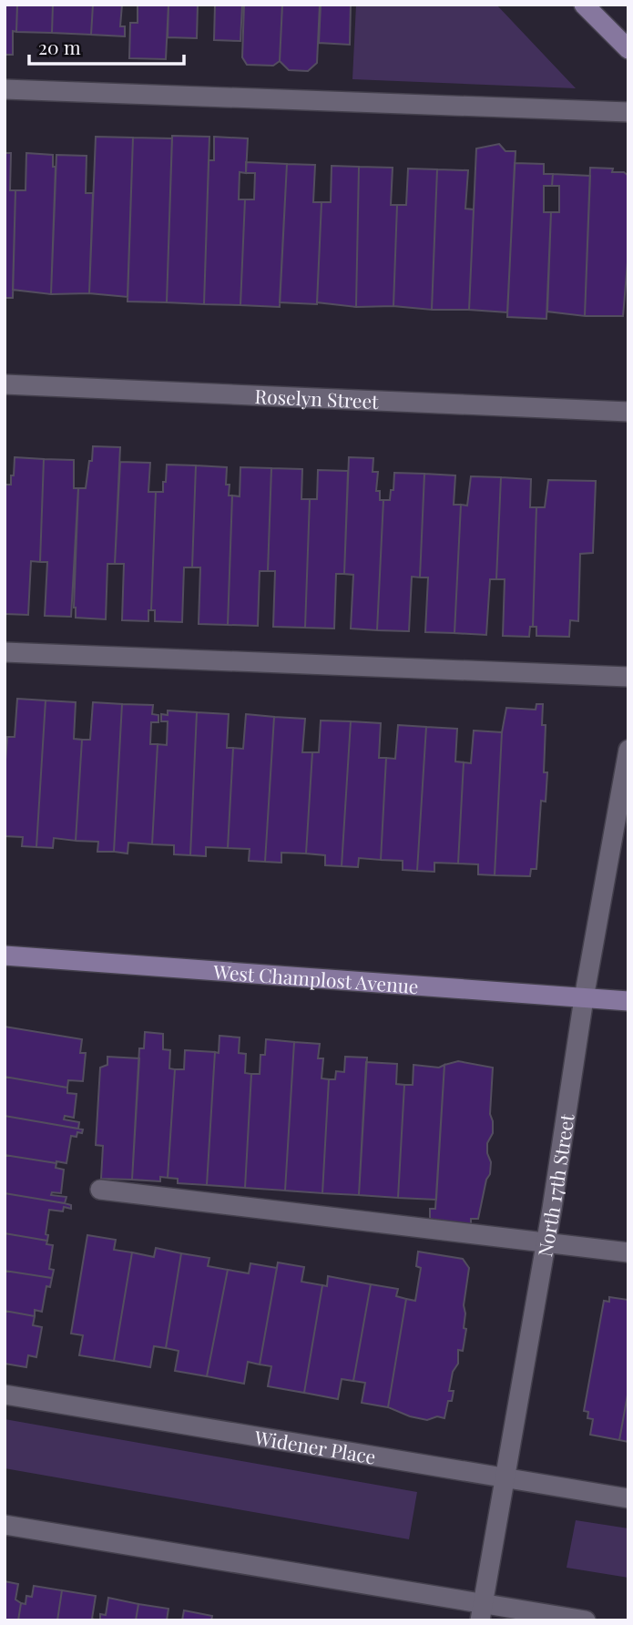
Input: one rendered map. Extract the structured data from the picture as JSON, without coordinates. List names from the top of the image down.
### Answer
{
  "streets": {
    "street": [
      "Roselyn Street",
      "West Champlost Avenue",
      "North 17th Street",
      "Widener Place"
    ]
  },
  "crossings": [
    ["West Champlost Avenue", "North 17th Street"],
    ["North 17th Street", "Widener Place"]
  ],
  "scale_bar": "20 m"
}
